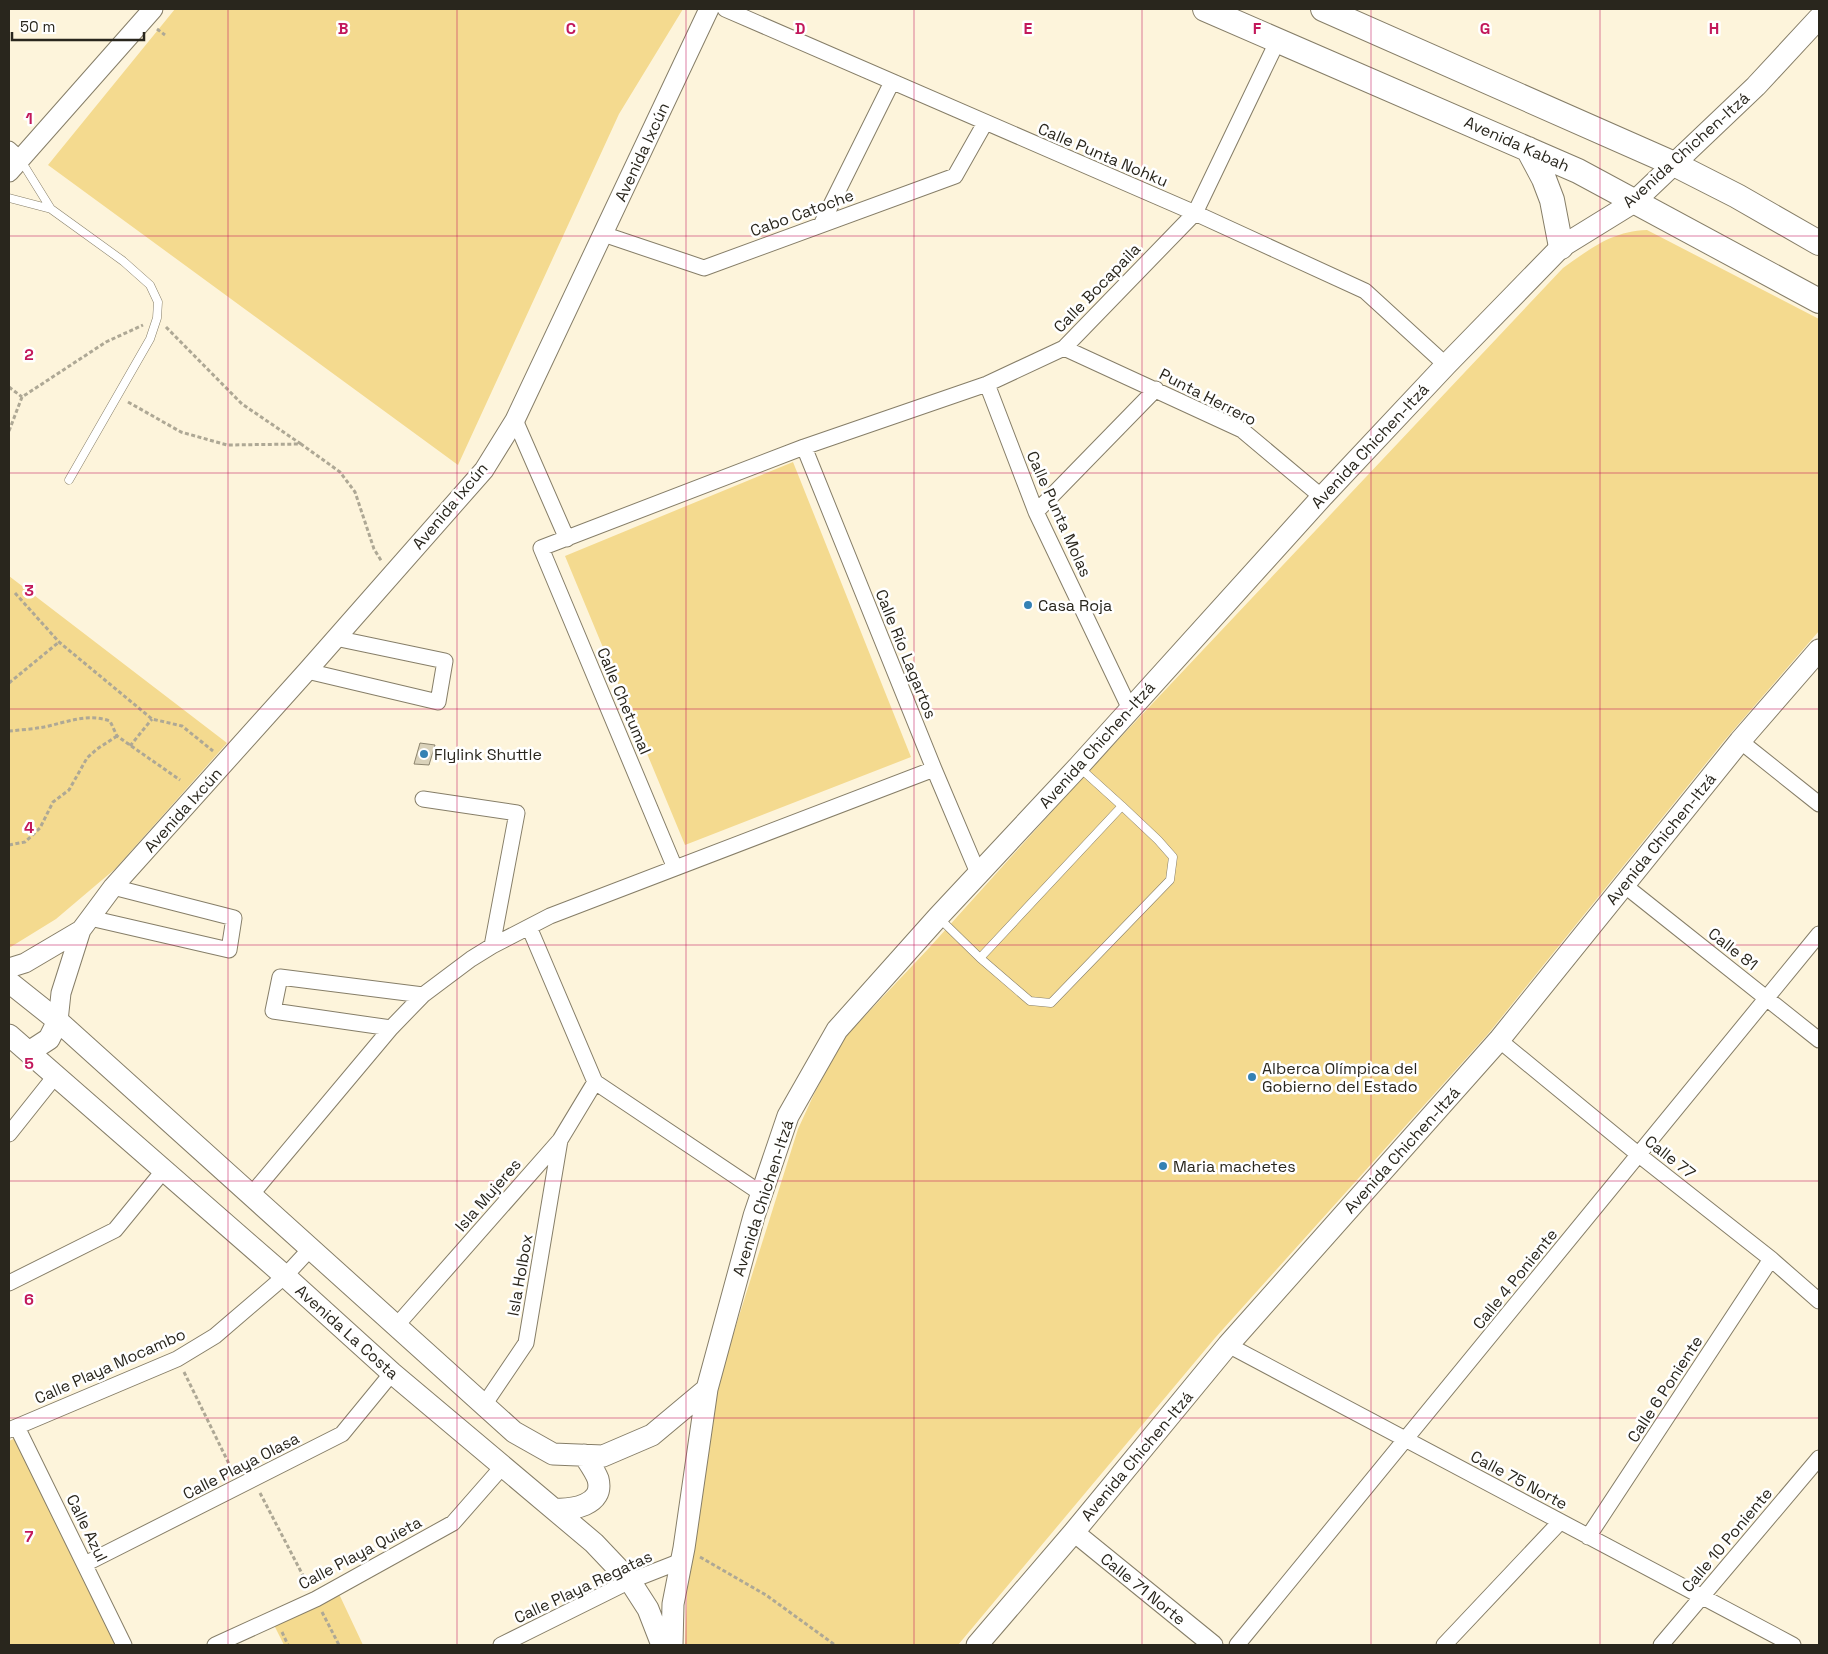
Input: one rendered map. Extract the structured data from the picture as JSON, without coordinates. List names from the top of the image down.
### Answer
{
  "streets": {
    "main road": ["Avenida Kabah", "Avenida Chichen-Itzá", "Avenida La Costa"],
    "street": [
      "Avenida Ixcún",
      "Calle Punta Nohku",
      "Cabo Catoche",
      "Calle Bocapaila",
      "Punta Herrero",
      "Calle Punta Molas",
      "Calle Río Lagartos",
      "Calle Chetumal",
      "Calle 81",
      "Calle 77",
      "Isla Mujeres",
      "Isla Holbox",
      "Calle 4 Poniente",
      "Calle Playa Mocambo",
      "Calle 6 Poniente",
      "Calle Playa Olasa",
      "Calle 75 Norte",
      "Calle Azul",
      "Calle 10 Poniente",
      "Calle Playa Quieta",
      "Calle Playa Regatas",
      "Calle 71 Norte"
    ]
  },
  "crossings": [
    ["Avenida Kabah", "Avenida Chichen-Itzá"],
    ["Avenida Kabah", "Calle Bocapaila"],
    ["Avenida Chichen-Itzá", "Calle Punta Nohku"],
    ["Avenida Chichen-Itzá", "Punta Herrero"],
    ["Avenida Chichen-Itzá", "Calle Punta Molas"],
    ["Avenida Chichen-Itzá", "Calle Río Lagartos"],
    ["Avenida Chichen-Itzá", "Calle 81"],
    ["Avenida Chichen-Itzá", "Calle 77"],
    ["Avenida Chichen-Itzá", "Calle 75 Norte"],
    ["Avenida Chichen-Itzá", "Calle Playa Regatas"],
    ["Avenida Chichen-Itzá", "Calle 71 Norte"],
    ["Avenida Ixcún", "Cabo Catoche"],
    ["Calle Punta Nohku", "Cabo Catoche"],
    ["Calle Punta Nohku", "Calle Bocapaila"],
    ["Calle Bocapaila", "Punta Herrero"],
    ["Calle Bocapaila", "Calle Punta Molas"],
    ["Calle Bocapaila", "Calle Río Lagartos"],
    ["Calle Bocapaila", "Calle Chetumal"],
    ["Calle 81", "Calle 4 Poniente"],
    ["Calle 77", "Calle 4 Poniente"],
    ["Calle 77", "Calle 6 Poniente"],
    ["Isla Mujeres", "Isla Holbox"],
    ["Calle 4 Poniente", "Calle 75 Norte"],
    ["Avenida La Costa", "Calle Playa Mocambo"],
    ["Avenida La Costa", "Calle Playa Olasa"],
    ["Avenida La Costa", "Calle Playa Quieta"],
    ["Avenida La Costa", "Calle Playa Regatas"],
    ["Calle Playa Mocambo", "Calle Azul"],
    ["Calle 6 Poniente", "Calle 75 Norte"],
    ["Calle Playa Olasa", "Calle Azul"],
    ["Calle 75 Norte", "Calle 10 Poniente"]
  ],
  "places": [
    "Casa Roja",
    "Flylink Shuttle",
    "Alberca Olímpica del Gobierno del Estado",
    "Maria machetes"
  ],
  "scale_bar": "50 m",
  "grid": {
    "columns": [
      "B",
      "C",
      "D",
      "E",
      "F",
      "G",
      "H"
    ],
    "rows": [
      "1",
      "2",
      "3",
      "4",
      "5",
      "6",
      "7"
    ]
  }
}
